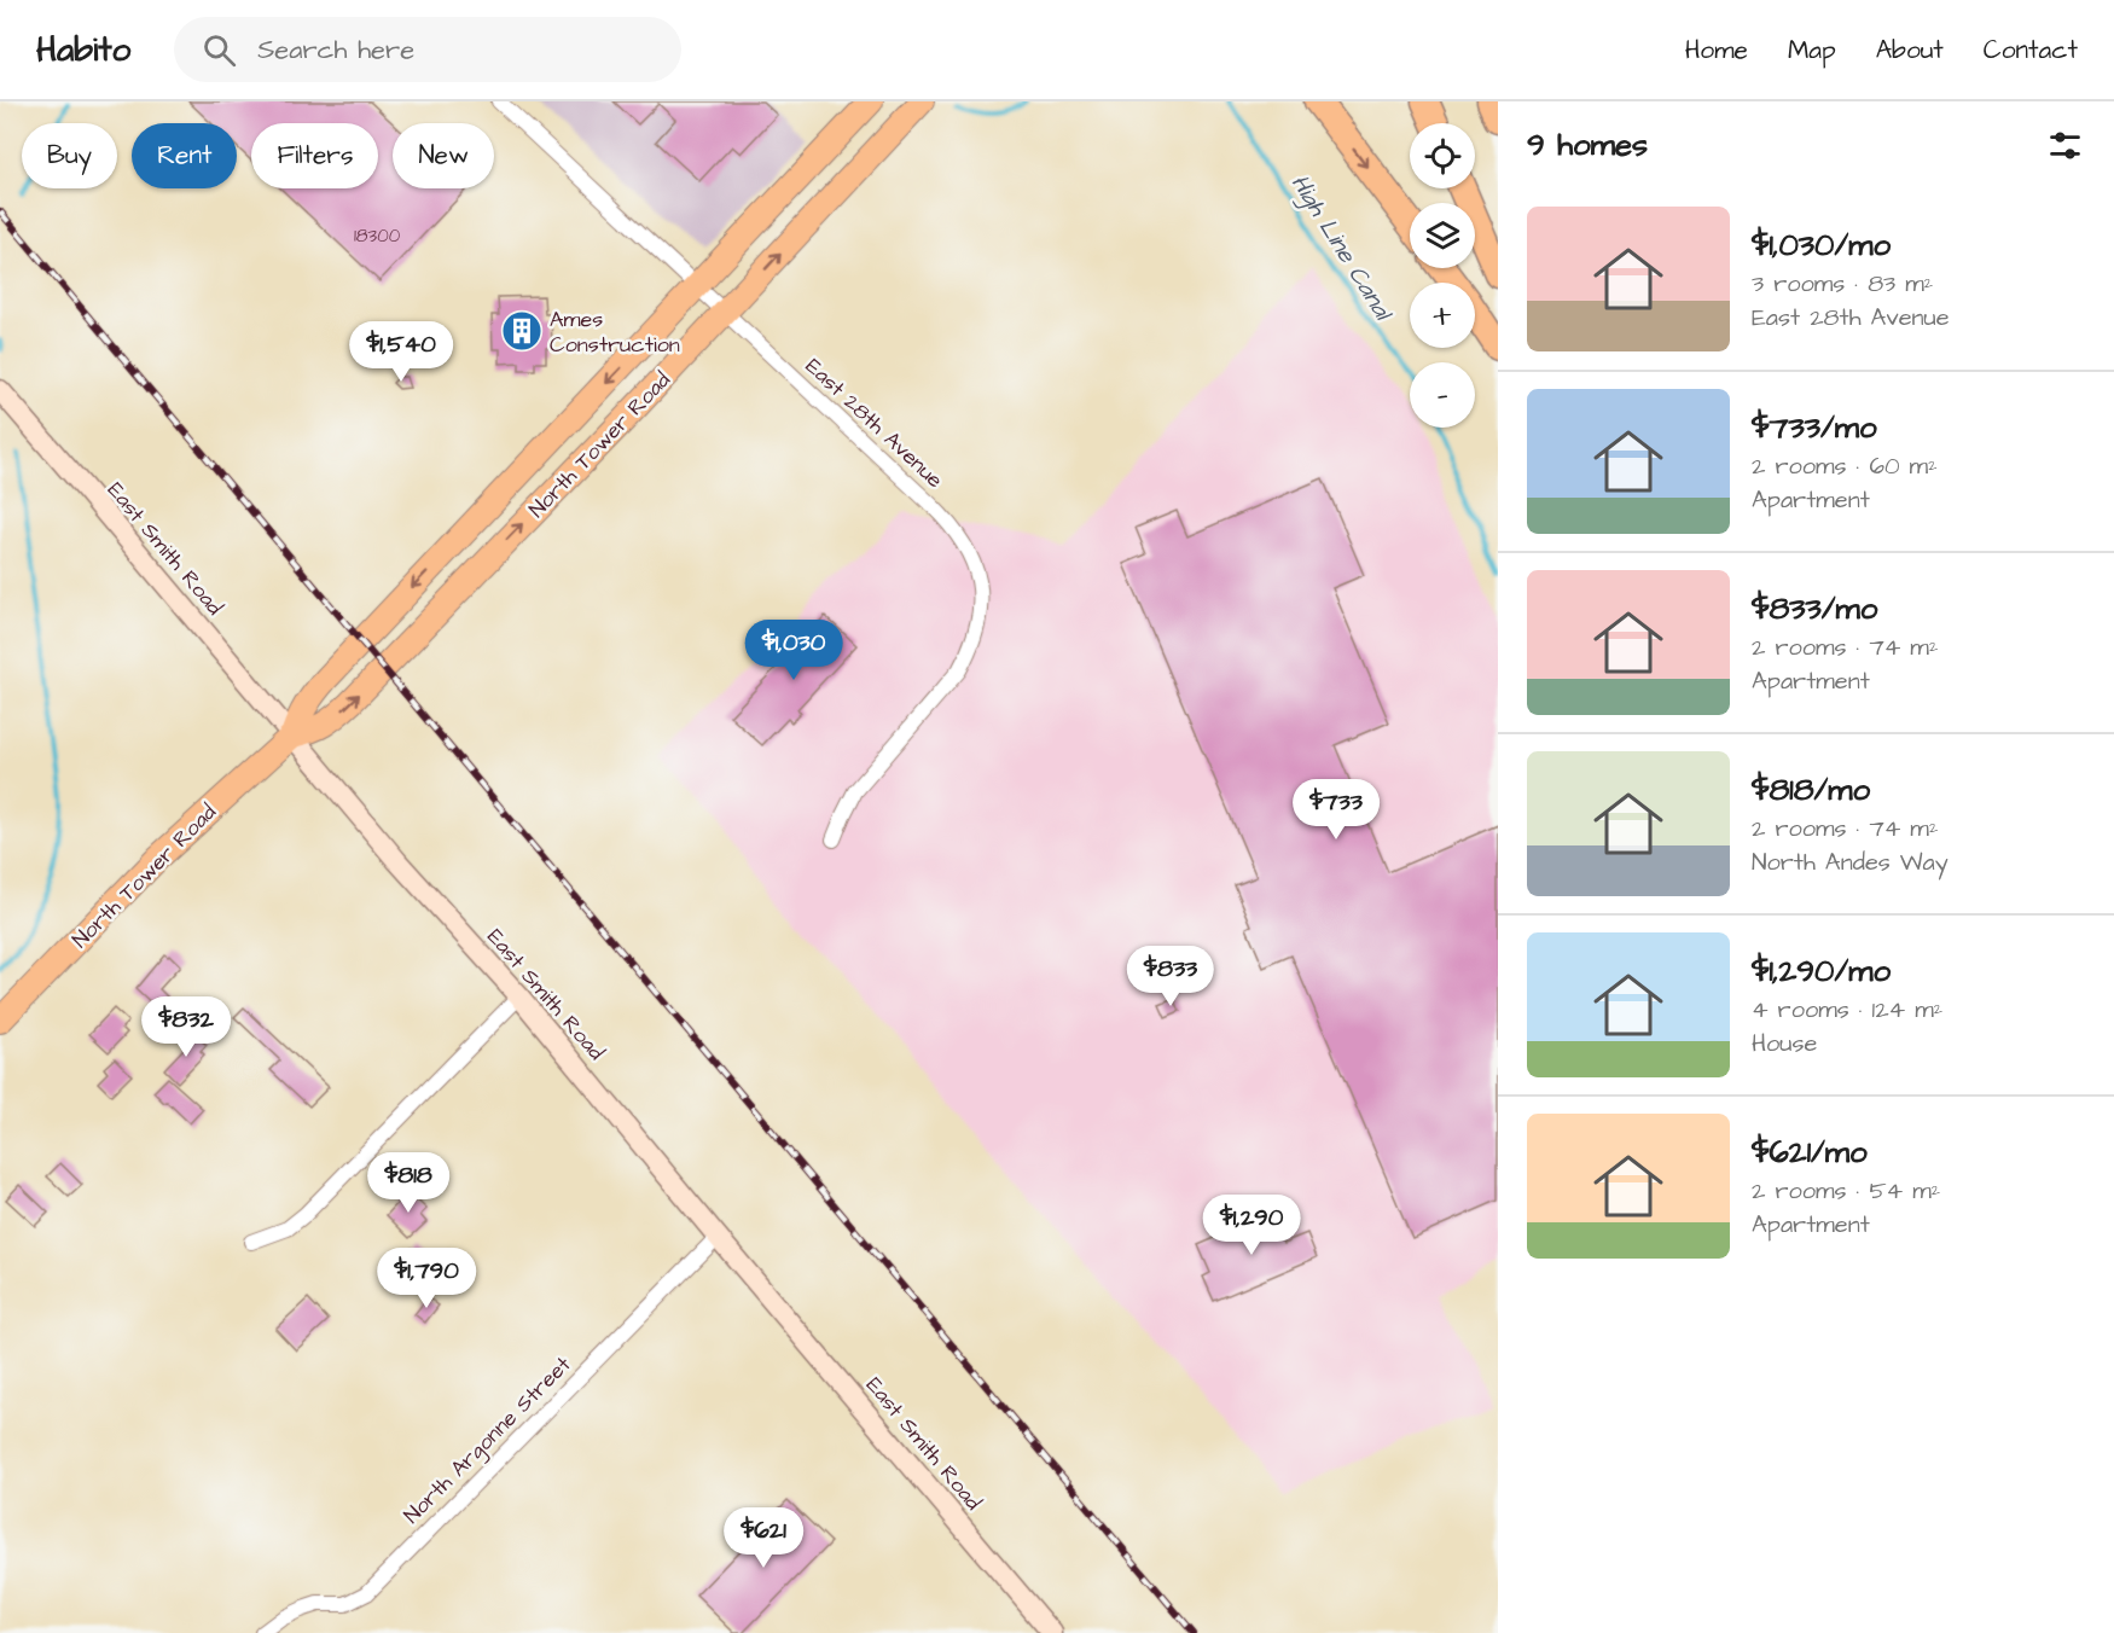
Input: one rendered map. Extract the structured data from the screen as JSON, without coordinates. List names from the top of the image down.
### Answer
{
  "streets": {
    "main road": ["North Tower Road"],
    "street": ["East 28th Avenue", "East Smith Road", "North Argonne Street"]
  },
  "crossings": [
    ["East 28th Avenue", "North Tower Road"],
    ["North Tower Road", "East Smith Road"],
    ["East Smith Road", "North Argonne Street"]
  ],
  "water": ["High Line Canal"],
  "places": {
    "building": ["Ames Construction"]
  },
  "house_numbers": ["18300"],
  "page": {
    "header": "Habito",
    "search": "Search here",
    "nav": [
      "Home",
      "Map",
      "About",
      "Contact"
    ],
    "heading": "9 homes",
    "map_buttons": ["+", "−"],
    "chip": [
      "Buy",
      "Rent",
      "Filters",
      "New"
    ],
    "list": [
      {
        "name": "$1,030/mo",
        "note": "3 rooms · 83 m² · East 28th Avenue"
      },
      {
        "name": "$733/mo",
        "note": "2 rooms · 60 m² · Apartment"
      },
      {
        "name": "$833/mo",
        "note": "2 rooms · 74 m² · Apartment"
      },
      {
        "name": "$818/mo",
        "note": "2 rooms · 74 m² · North Andes Way"
      },
      {
        "name": "$1,290/mo",
        "note": "4 rooms · 124 m² · House"
      },
      {
        "name": "$621/mo",
        "note": "2 rooms · 54 m² · Apartment"
      }
    ],
    "price": [
      "$1,540",
      "$1,030",
      "$733",
      "$833",
      "$832",
      "$818",
      "$1,290",
      "$1,790",
      "$621"
    ]
  }
}
